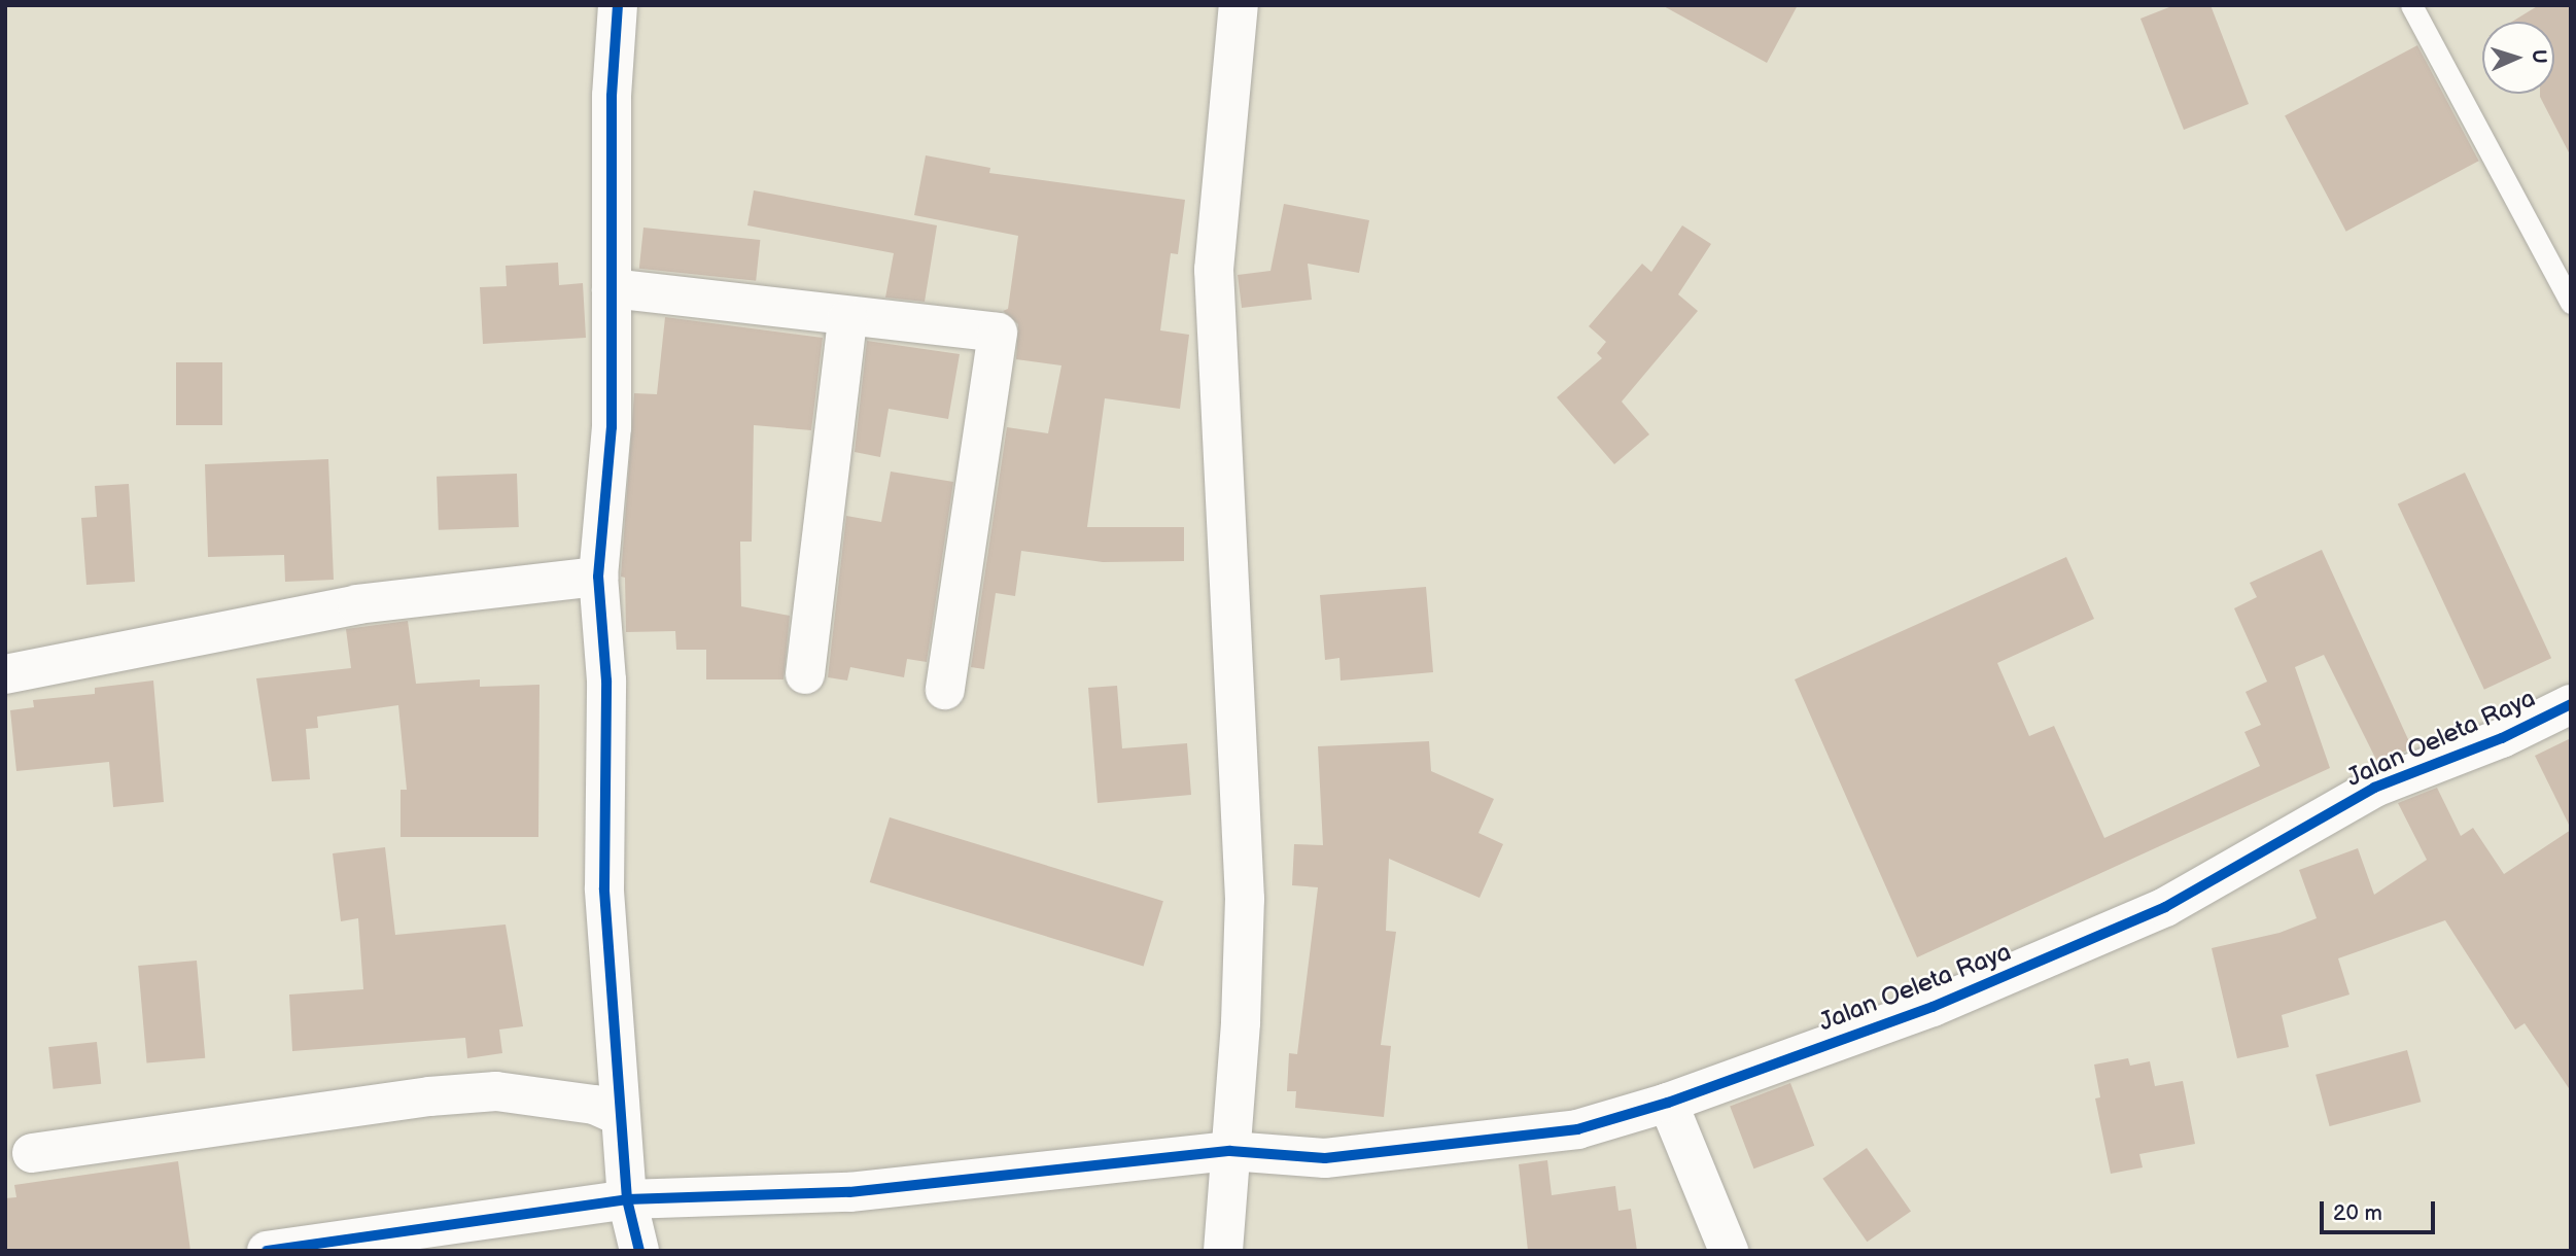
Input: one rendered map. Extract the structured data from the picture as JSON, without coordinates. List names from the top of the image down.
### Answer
{
  "streets": {
    "street": ["Jalan Oeleta Raya"]
  },
  "scale_bar": "20 m",
  "north": "right"
}
